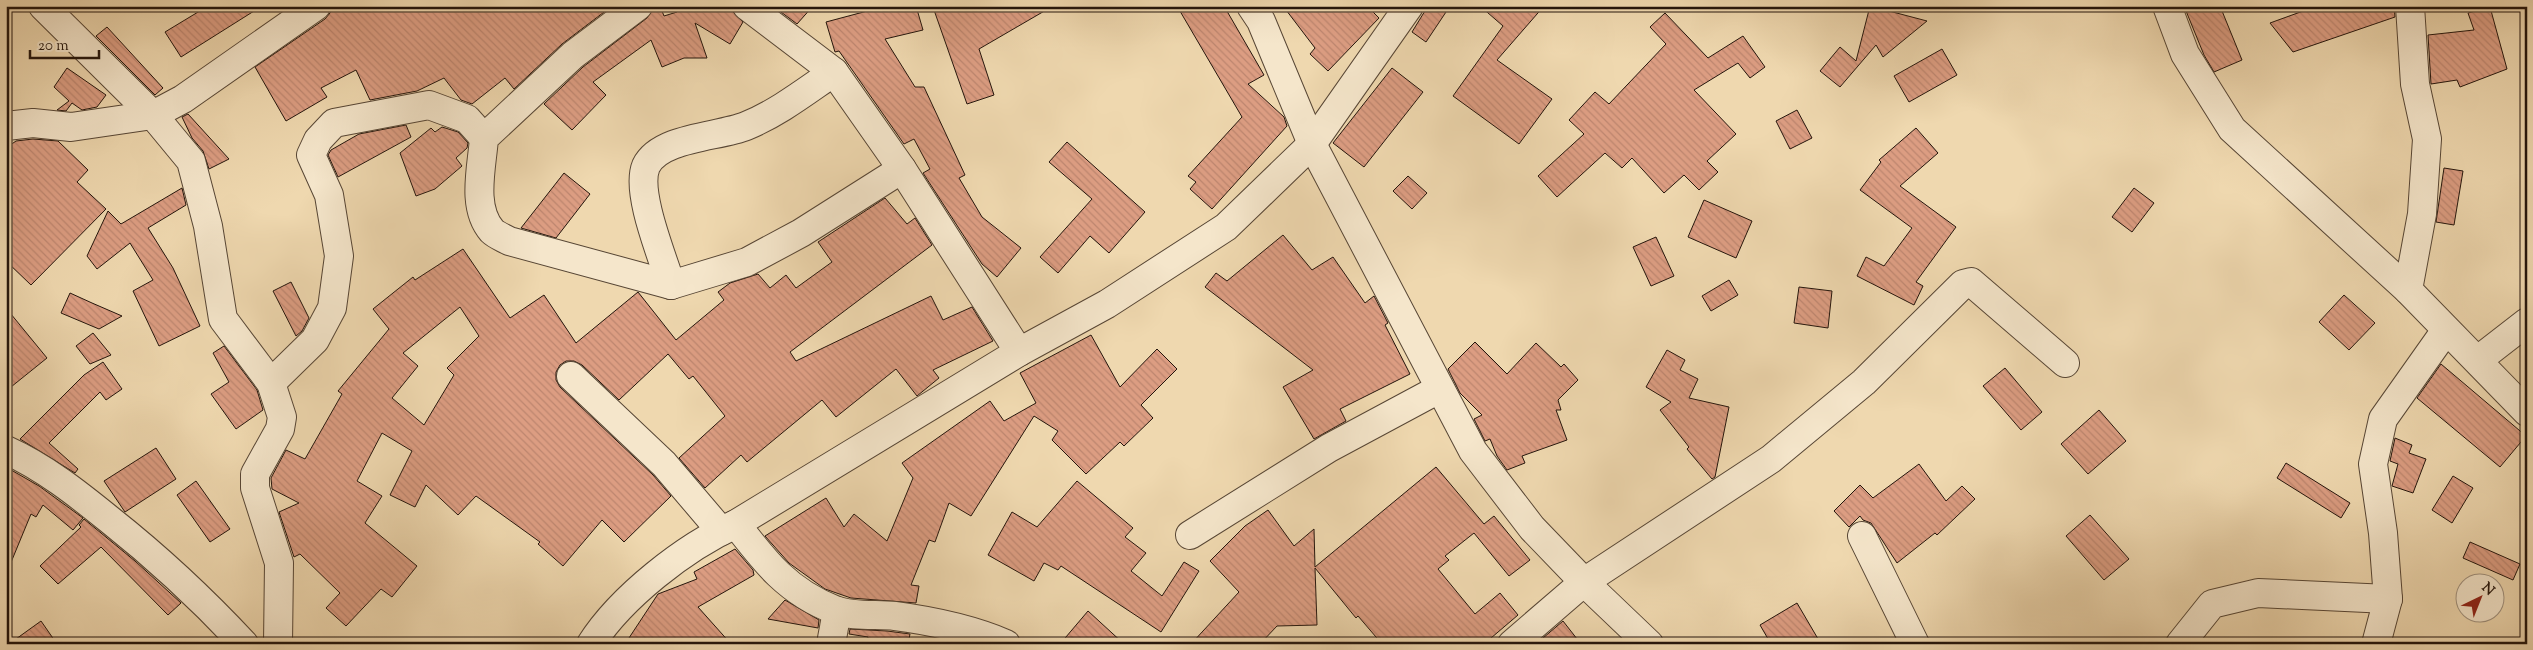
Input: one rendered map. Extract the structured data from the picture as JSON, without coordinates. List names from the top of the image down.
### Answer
{
  "scale_bar": "20 m",
  "north": "top right"
}
